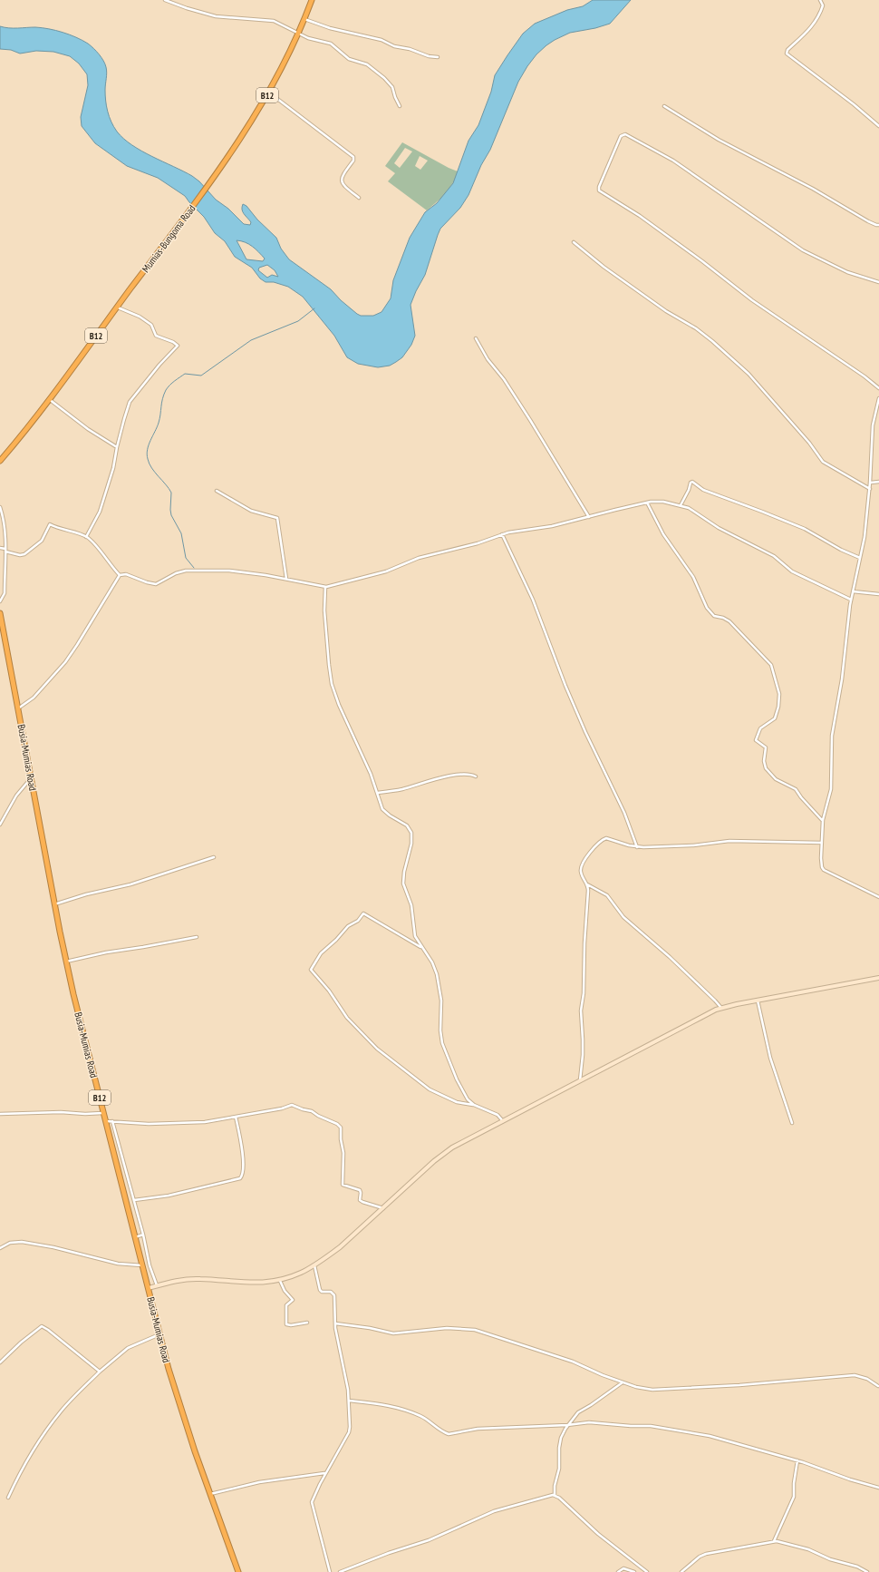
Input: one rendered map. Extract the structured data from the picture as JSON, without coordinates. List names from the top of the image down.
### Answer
{
  "streets": {
    "highway": ["B12", "Mumias-Bungoma Road", "Busia-Mumias Road"]
  }
}
